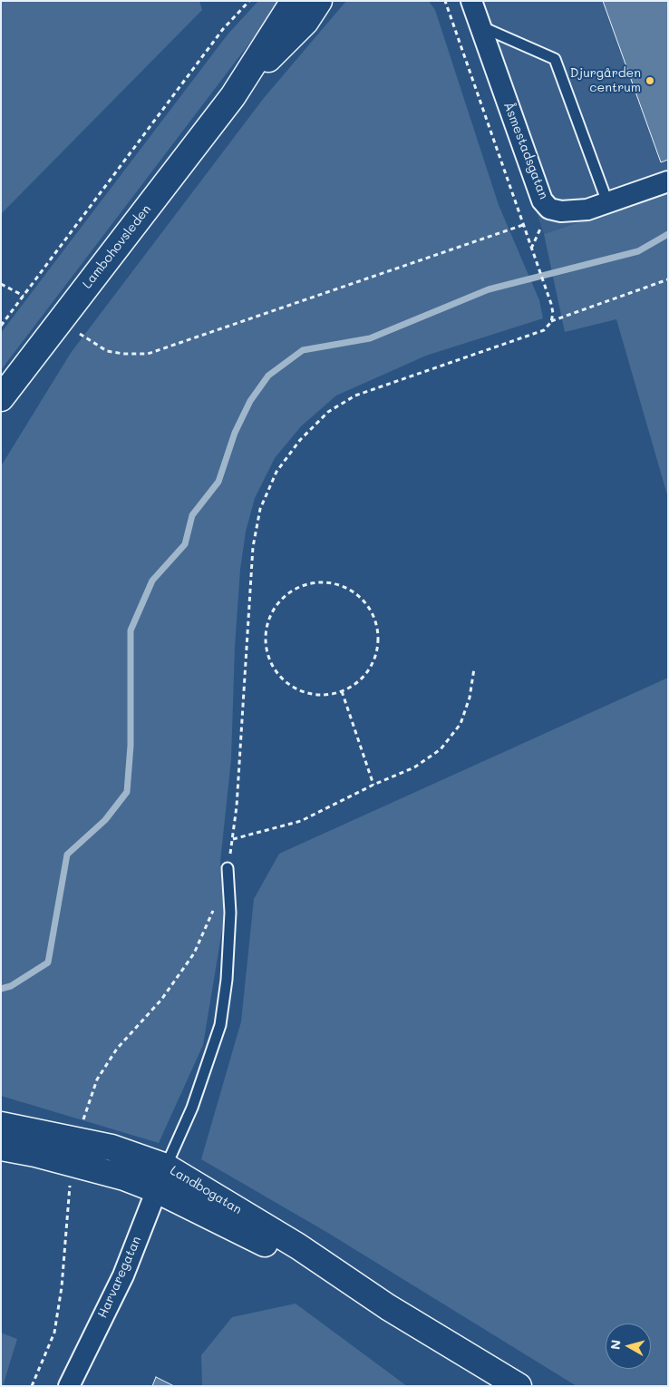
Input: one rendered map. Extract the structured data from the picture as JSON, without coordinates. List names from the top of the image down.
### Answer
{
  "streets": {
    "street": [
      "Åsmestadsgatan",
      "Lambohovsleden",
      "Landbogatan",
      "Harvaregatan"
    ]
  },
  "crossings": [
    ["Landbogatan", "Harvaregatan"]
  ],
  "places": ["Djurgården centrum"],
  "north": "left"
}
